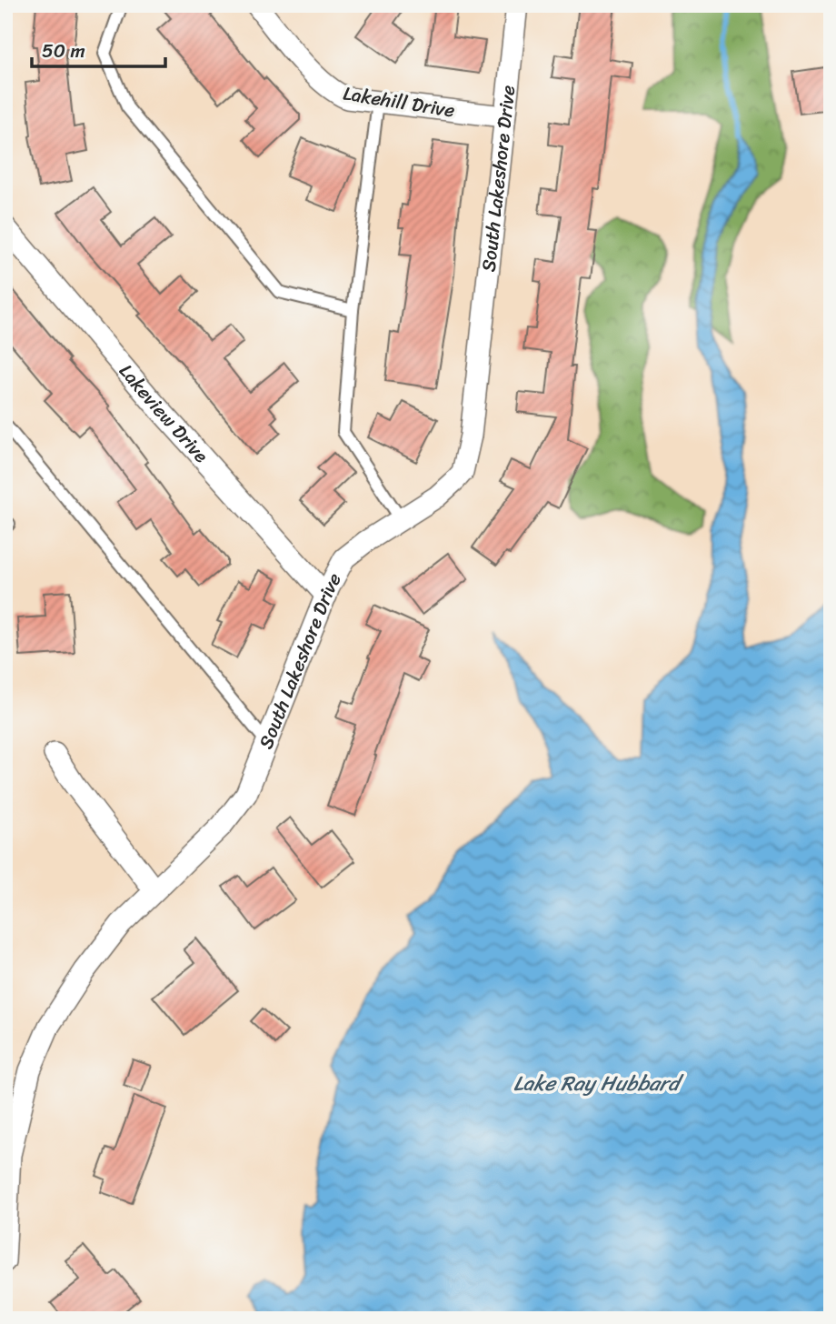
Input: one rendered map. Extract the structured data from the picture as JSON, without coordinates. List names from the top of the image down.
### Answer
{
  "streets": {
    "street": ["Lakehill Drive", "South Lakeshore Drive", "Lakeview Drive"]
  },
  "crossings": [
    ["Lakehill Drive", "South Lakeshore Drive"],
    ["South Lakeshore Drive", "Lakeview Drive"]
  ],
  "water": ["Lake Ray Hubbard"],
  "scale_bar": "50 m"
}
